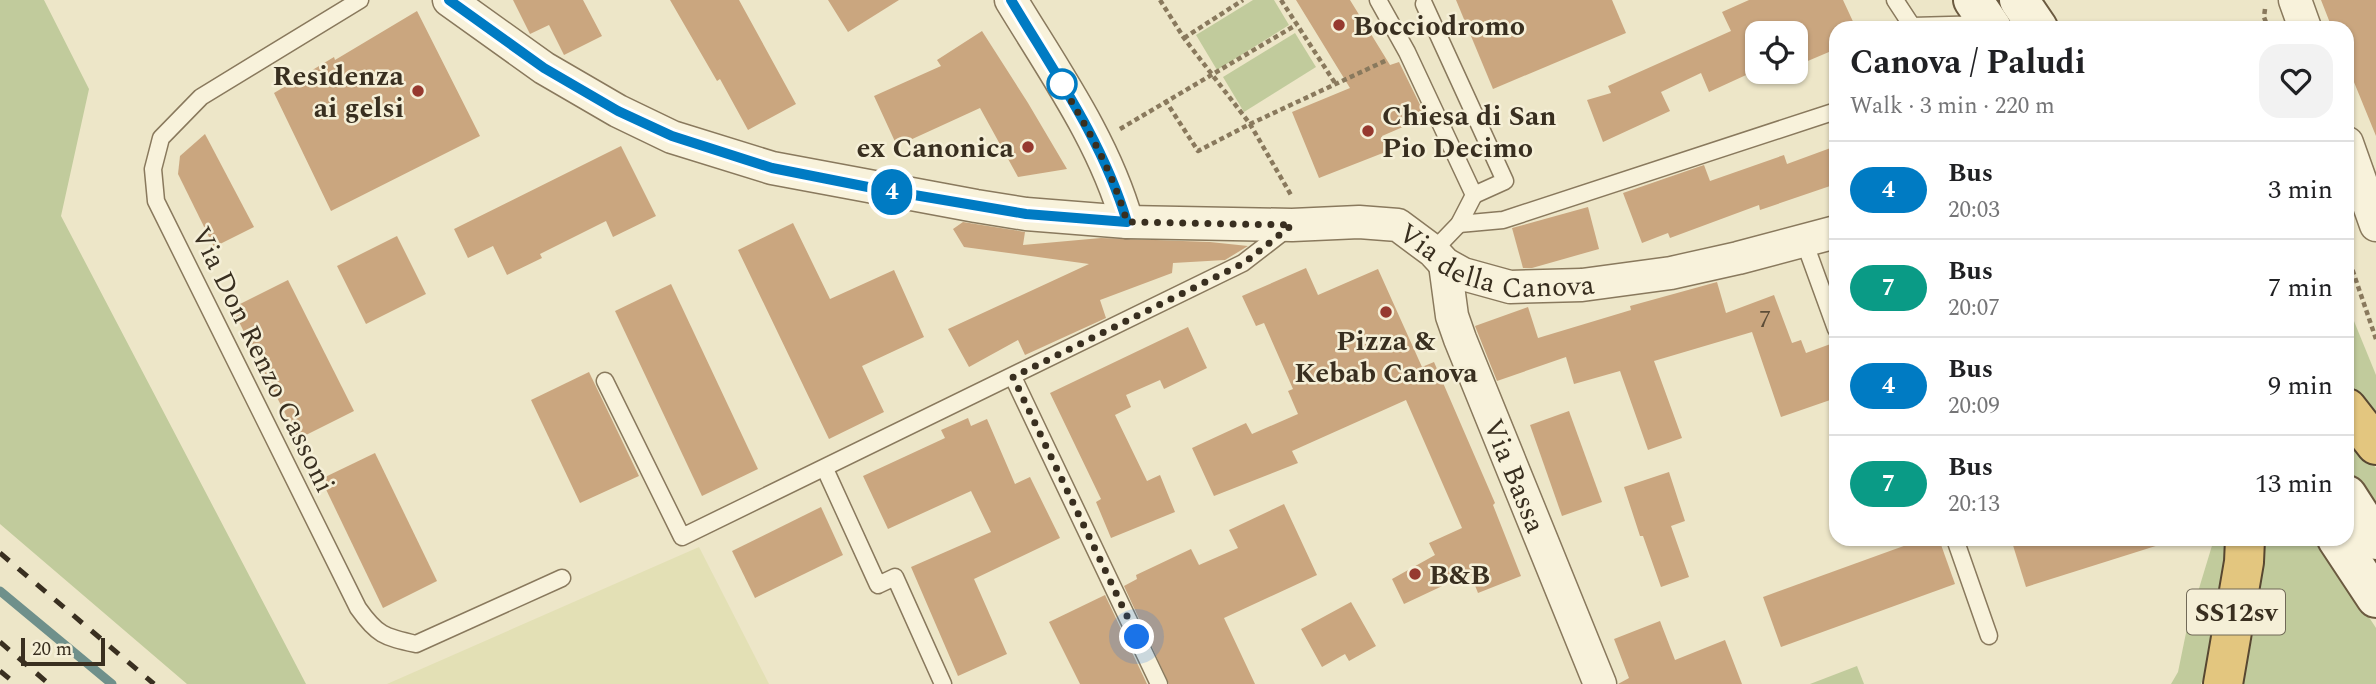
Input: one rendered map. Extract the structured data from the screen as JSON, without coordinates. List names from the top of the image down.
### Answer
{
  "streets": {
    "highway": ["SS12sv"],
    "street": ["Via della Canova", "Via Bassa"],
    "lane": ["Via Don Renzo Cassoni"]
  },
  "crossings": [
    ["Via della Canova", "Via Bassa"]
  ],
  "places": [
    "Bocciodromo",
    "Residenza ai gelsi",
    "Chiesa di San Pio Decimo",
    "ex Canonica",
    "Pizza & Kebab Canova",
    "B&B"
  ],
  "lines": ["bus line 4"],
  "house_numbers": ["7"],
  "scale_bar": "20 m",
  "page": {
    "on_map": "4",
    "heading": ["Canova / Paludi", "Walk · 3 min · 220 m"],
    "list": [
      {
        "mark": "4",
        "name": "Bus",
        "note": "20:03",
        "value": "3 min"
      },
      {
        "mark": "7",
        "name": "Bus",
        "note": "20:07",
        "value": "7 min"
      },
      {
        "mark": "4",
        "name": "Bus",
        "note": "20:09",
        "value": "9 min"
      },
      {
        "mark": "7",
        "name": "Bus",
        "note": "20:13",
        "value": "13 min"
      }
    ],
    "scale": "20 m"
  }
}
